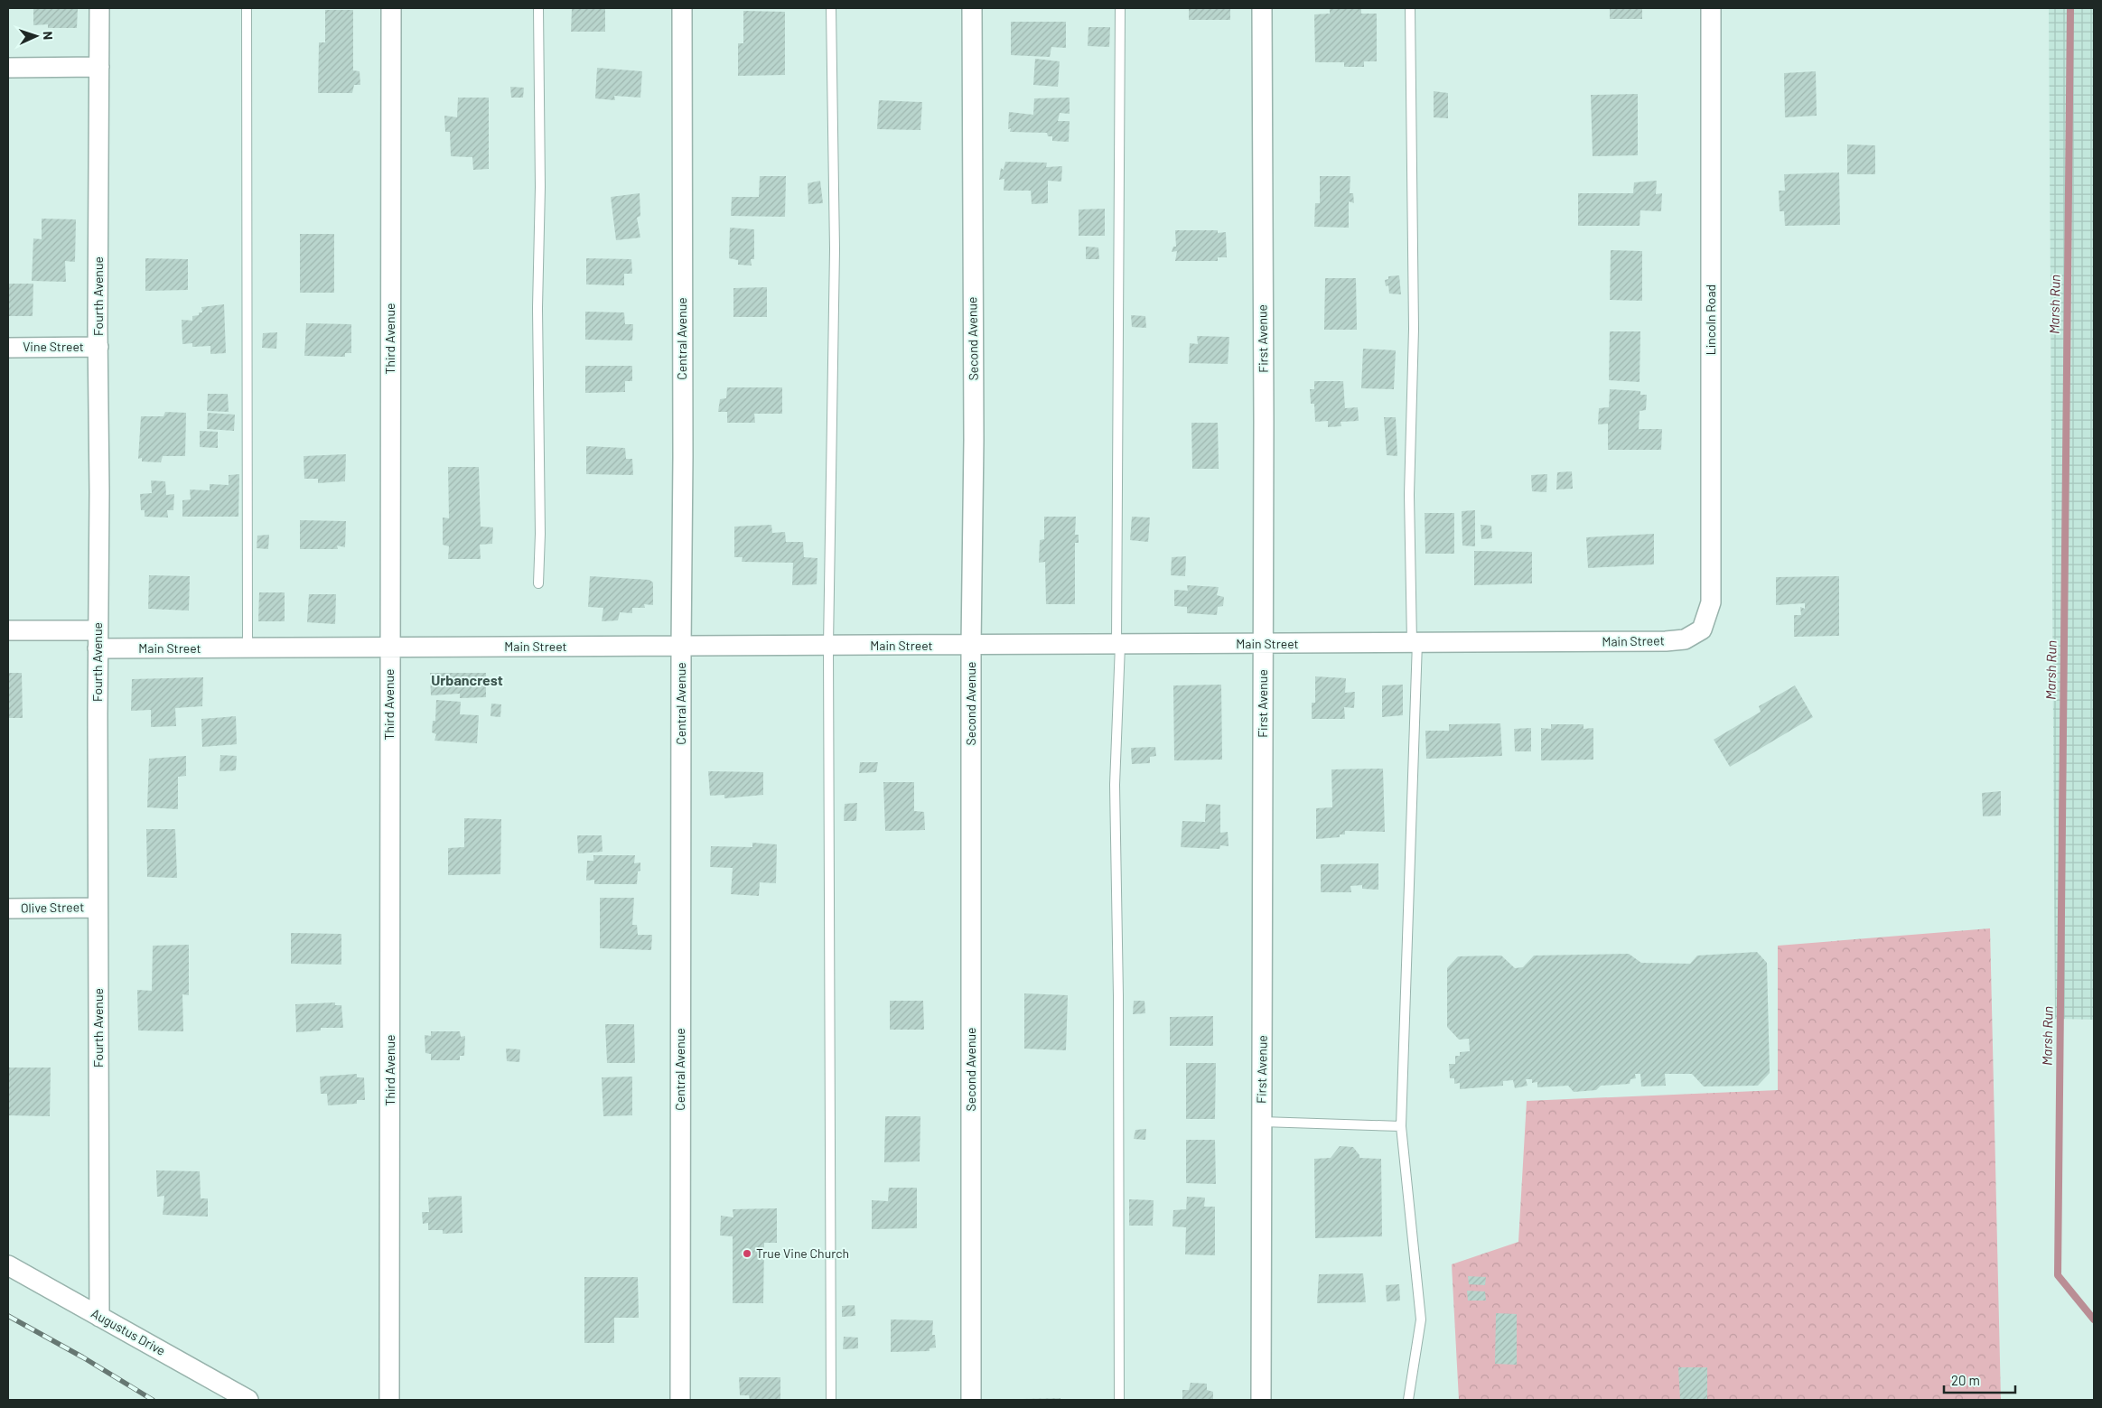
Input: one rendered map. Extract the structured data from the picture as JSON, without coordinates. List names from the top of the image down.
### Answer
{
  "streets": {
    "street": [
      "Fourth Avenue",
      "Lincoln Road",
      "Third Avenue",
      "Central Avenue",
      "Second Avenue",
      "First Avenue",
      "Vine Street",
      "Main Street",
      "Olive Street",
      "Augustus Drive"
    ]
  },
  "crossings": [
    ["Fourth Avenue", "Vine Street"],
    ["Fourth Avenue", "Main Street"],
    ["Fourth Avenue", "Olive Street"],
    ["Fourth Avenue", "Augustus Drive"],
    ["Lincoln Road", "Main Street"],
    ["Third Avenue", "Main Street"],
    ["Central Avenue", "Main Street"],
    ["Second Avenue", "Main Street"],
    ["First Avenue", "Main Street"]
  ],
  "districts": ["Urbancrest"],
  "water": ["Marsh Run"],
  "places": ["True Vine Church"],
  "scale_bar": "20 m",
  "north": "right"
}
